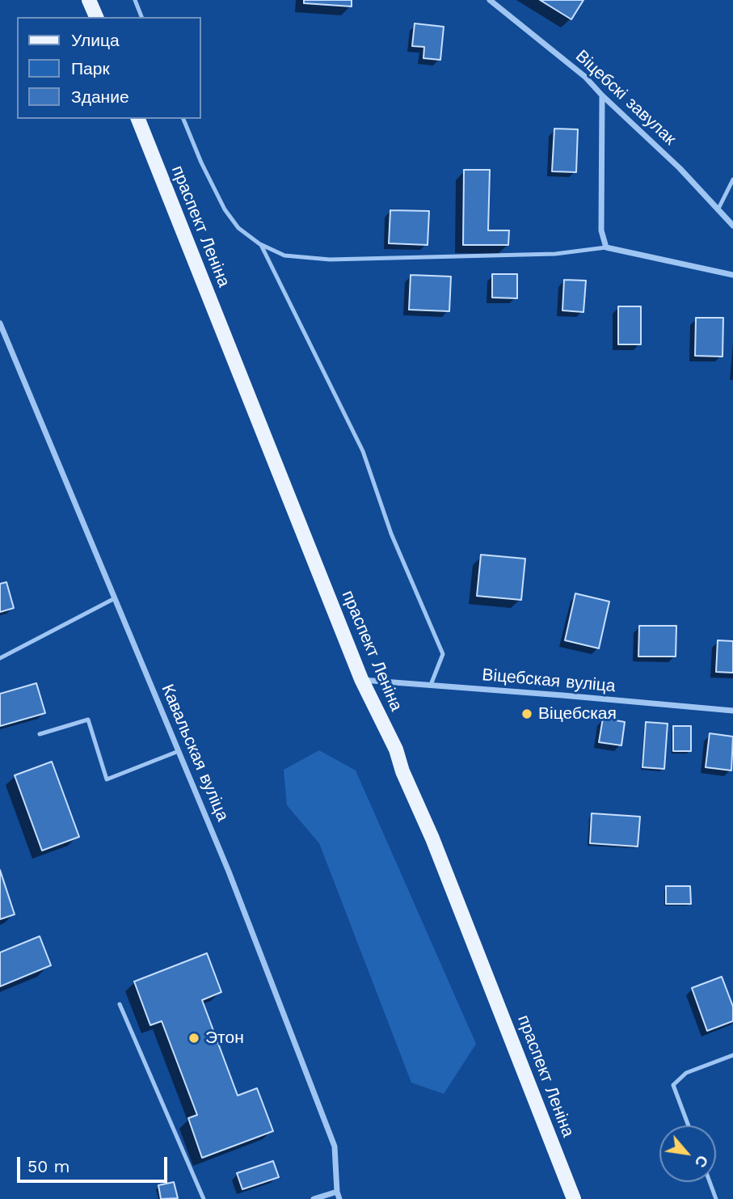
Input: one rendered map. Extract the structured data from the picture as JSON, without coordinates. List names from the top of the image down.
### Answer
{
  "streets": {
    "main road": ["праспект Леніна"],
    "street": ["Віцебскі завулак", "Віцебская вуліца", "Кавальская вуліца"]
  },
  "crossings": [
    ["праспект Леніна", "Віцебская вуліца"]
  ],
  "places": ["Віцебская", "Этон"],
  "legend": ["Улица", "Парк", "Здание"],
  "scale_bar": "50 m",
  "north": "bottom right"
}
